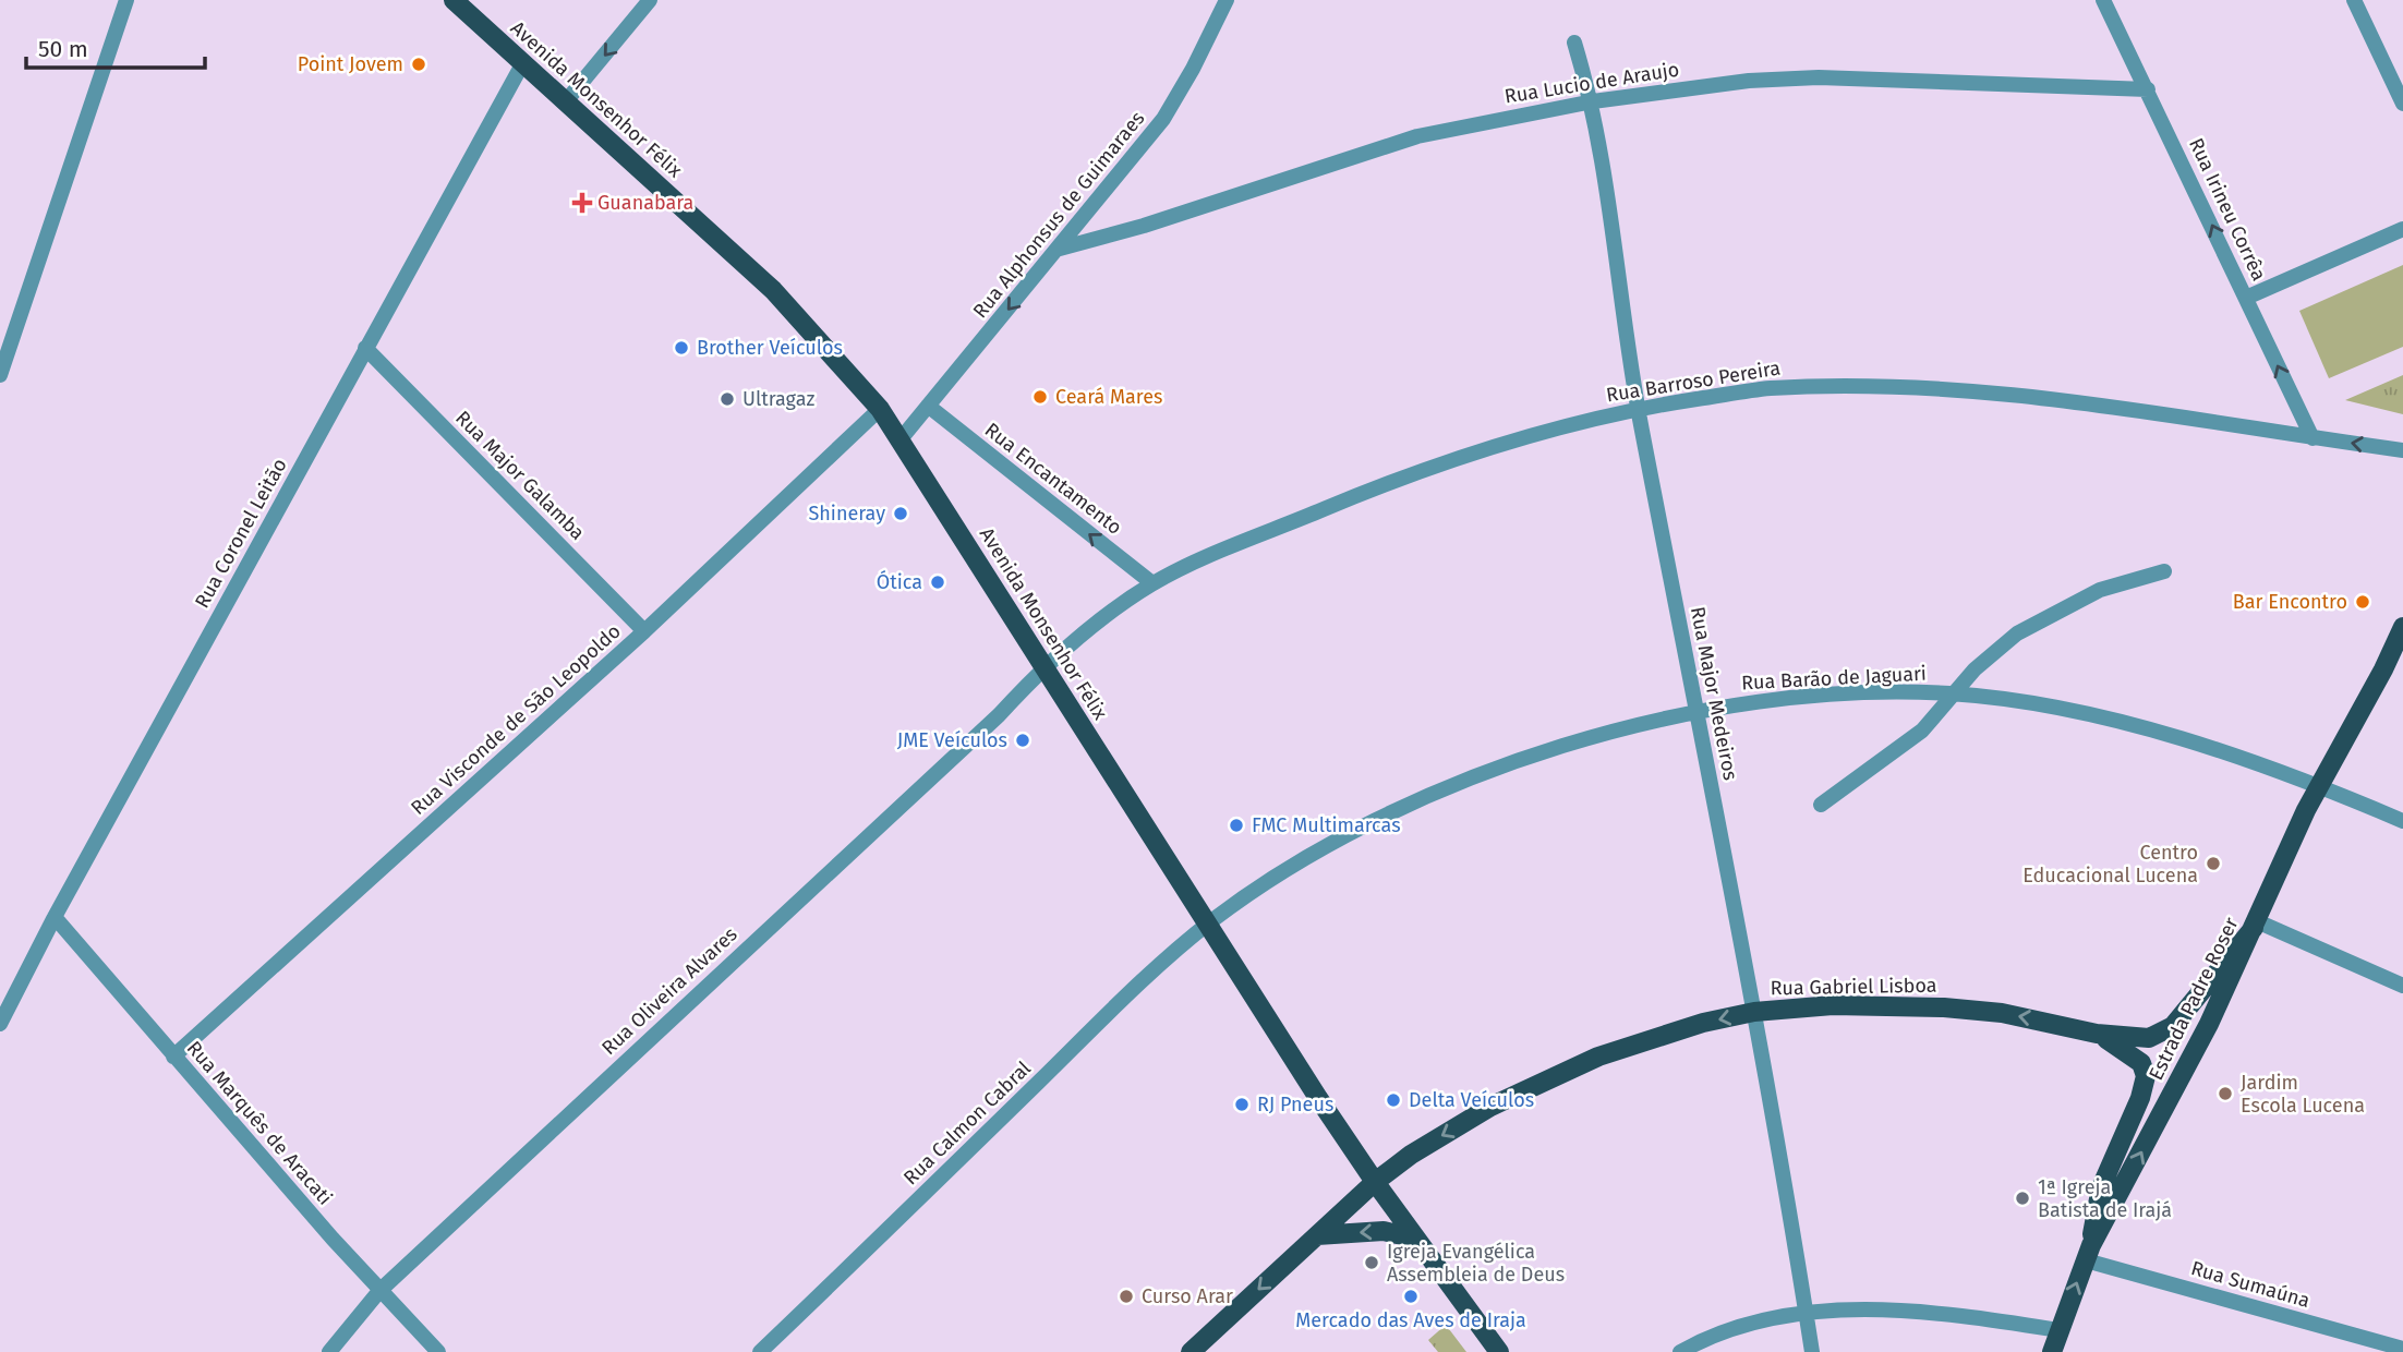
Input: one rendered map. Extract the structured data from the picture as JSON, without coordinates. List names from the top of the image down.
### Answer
{
  "streets": {
    "main road": ["Avenida Monsenhor Félix", "Rua Gabriel Lisboa", "Estrada Padre Roser"],
    "street": [
      "Rua Lucio de Araujo",
      "Rua Irineu Corrêa",
      "Rua Alphonsus de Guimaraes",
      "Rua Barroso Pereira",
      "Rua Major Galamba",
      "Rua Encantamento",
      "Rua Coronel Leitão",
      "Rua Barão de Jaguari",
      "Rua Major Medeiros",
      "Rua Visconde de São Leopoldo",
      "Rua Oliveira Alvares",
      "Rua Marquês de Aracati",
      "Rua Calmon Cabral",
      "Rua Sumaúna"
    ]
  },
  "crossings": [
    ["Rua Lucio de Araujo", "Rua Irineu Corrêa"],
    ["Rua Lucio de Araujo", "Rua Alphonsus de Guimaraes"],
    ["Rua Lucio de Araujo", "Rua Major Medeiros"],
    ["Avenida Monsenhor Félix", "Rua Alphonsus de Guimaraes"],
    ["Avenida Monsenhor Félix", "Rua Barroso Pereira"],
    ["Avenida Monsenhor Félix", "Rua Coronel Leitão"],
    ["Avenida Monsenhor Félix", "Rua Barão de Jaguari"],
    ["Avenida Monsenhor Félix", "Rua Visconde de São Leopoldo"],
    ["Avenida Monsenhor Félix", "Rua Gabriel Lisboa"],
    ["Avenida Monsenhor Félix", "Rua Oliveira Alvares"],
    ["Avenida Monsenhor Félix", "Rua Calmon Cabral"],
    ["Rua Irineu Corrêa", "Rua Barroso Pereira"],
    ["Rua Alphonsus de Guimaraes", "Rua Encantamento"],
    ["Rua Barroso Pereira", "Rua Encantamento"],
    ["Rua Barroso Pereira", "Rua Major Medeiros"],
    ["Rua Barroso Pereira", "Rua Oliveira Alvares"],
    ["Rua Major Galamba", "Rua Coronel Leitão"],
    ["Rua Major Galamba", "Rua Visconde de São Leopoldo"],
    ["Rua Coronel Leitão", "Rua Marquês de Aracati"],
    ["Rua Barão de Jaguari", "Rua Major Medeiros"],
    ["Rua Barão de Jaguari", "Estrada Padre Roser"],
    ["Rua Barão de Jaguari", "Rua Calmon Cabral"],
    ["Rua Major Medeiros", "Rua Gabriel Lisboa"],
    ["Rua Visconde de São Leopoldo", "Rua Marquês de Aracati"],
    ["Rua Gabriel Lisboa", "Estrada Padre Roser"],
    ["Rua Gabriel Lisboa", "Rua Sumaúna"],
    ["Rua Oliveira Alvares", "Rua Marquês de Aracati"],
    ["Estrada Padre Roser", "Rua Sumaúna"]
  ],
  "one_way": [
    "Rua Irineu Corrêa",
    "Rua Alphonsus de Guimaraes",
    "Rua Encantamento",
    "Rua Gabriel Lisboa",
    "Estrada Padre Roser"
  ],
  "places": {
    "other": [
      "Point Jovem",
      "Brother Veículos",
      "Ceará Mares",
      "Ultragaz",
      "Shineray",
      "Ótica",
      "Bar Encontro",
      "JME Veículos",
      "FMC Multimarcas",
      "Centro Educacional Lucena",
      "Jardim Escola Lucena",
      "Delta Veículos",
      "RJ Pneus",
      "1ª Igreja Batista de Irajá",
      "Igreja Evangélica Assembleia de Deus",
      "Curso Arar",
      "Mercado das Aves de Iraja"
    ],
    "health": ["Guanabara"]
  },
  "scale_bar": "50 m"
}
